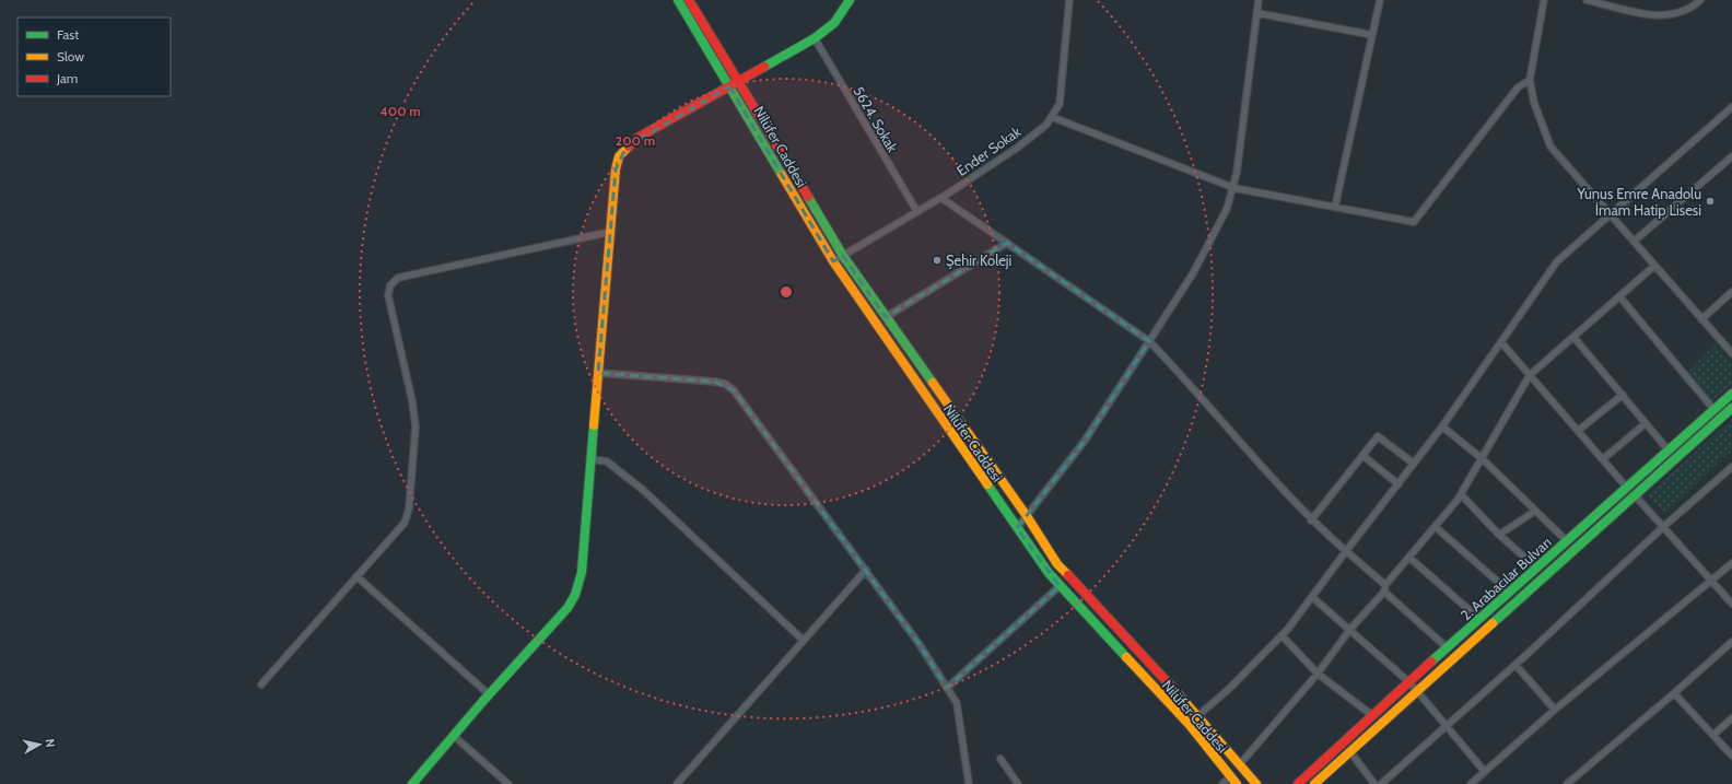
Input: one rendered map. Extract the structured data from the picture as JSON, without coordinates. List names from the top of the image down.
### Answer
{
  "streets": {
    "street": [
      "5624. Sokak",
      "Nilüfer Caddesi",
      "Ender Sokak",
      "2. Arabacılar Bulvarı"
    ]
  },
  "crossings": [
    ["5624. Sokak", "Ender Sokak"],
    ["Nilüfer Caddesi", "Ender Sokak"]
  ],
  "places": ["Yunus Emre Anadolu İmam Hatip Lisesi", "Şehir Koleji"],
  "legend": ["Fast", "Slow", "Jam"],
  "north": "right",
  "rings": ["400 m", "200 m"]
}
